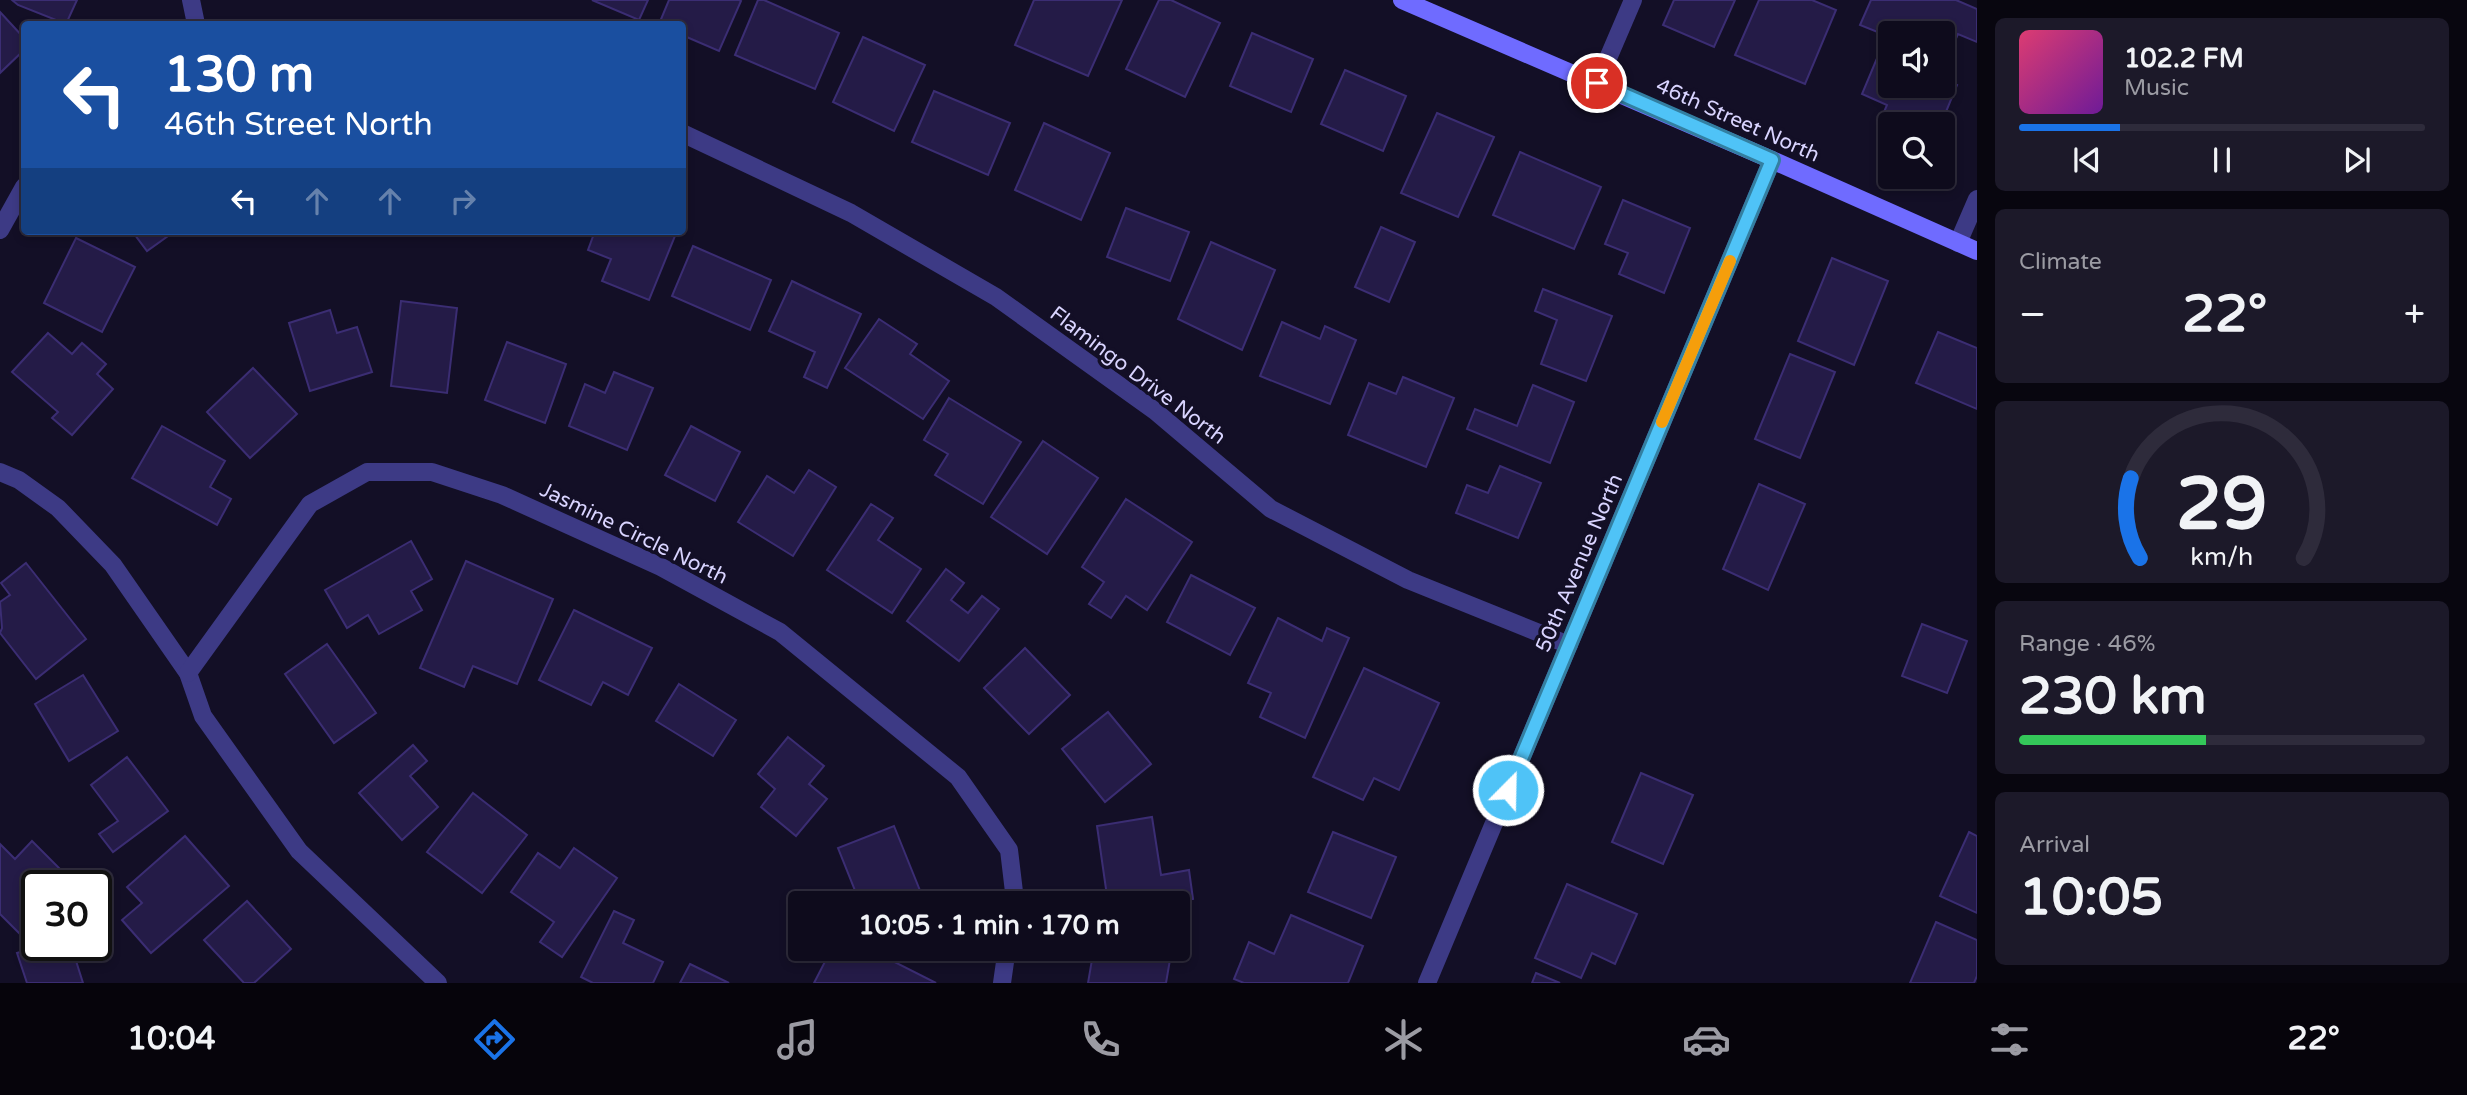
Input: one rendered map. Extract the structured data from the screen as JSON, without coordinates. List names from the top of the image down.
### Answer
{
  "streets": {
    "street": [
      "46th Street North",
      "Flamingo Drive North",
      "Jasmine Circle North",
      "50th Avenue North"
    ]
  },
  "crossings": [
    ["46th Street North", "50th Avenue North"],
    ["Flamingo Drive North", "50th Avenue North"]
  ],
  "page": {
    "turn": ["130 m", "46th Street North"],
    "song": ["102.2 FM", "Music"],
    "tile": [
      "Climate",
      ["Range · 46%", "230 km"],
      ["Arrival", "10:05"]
    ],
    "heat": ["−", "22°", "+"],
    "limit": "30",
    "trip": "10:05 · 1 min · 170 m",
    "tabs": ["10:04", "22°"],
    "gauge": ["29", "km/h"]
  }
}
